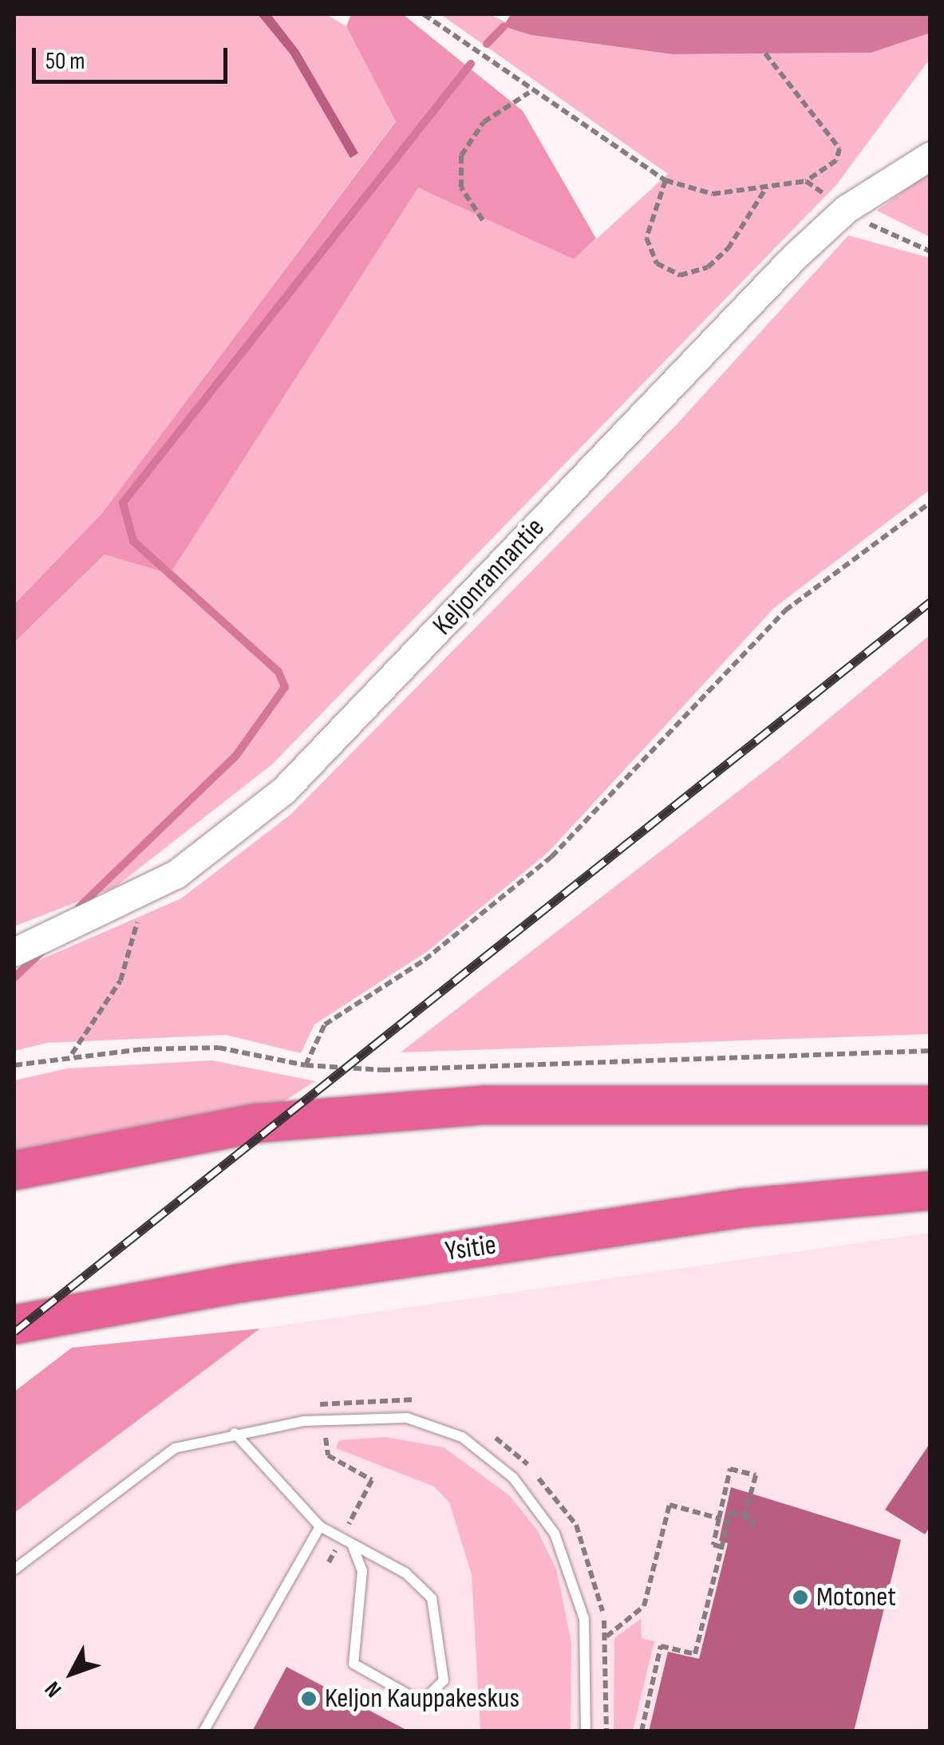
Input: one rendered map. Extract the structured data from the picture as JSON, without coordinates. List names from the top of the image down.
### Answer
{
  "streets": {
    "highway": ["Ysitie"],
    "street": ["Keljonrannantie"]
  },
  "places": ["Motonet", "Keljon Kauppakeskus"],
  "scale_bar": "50 m",
  "north": "bottom left"
}
